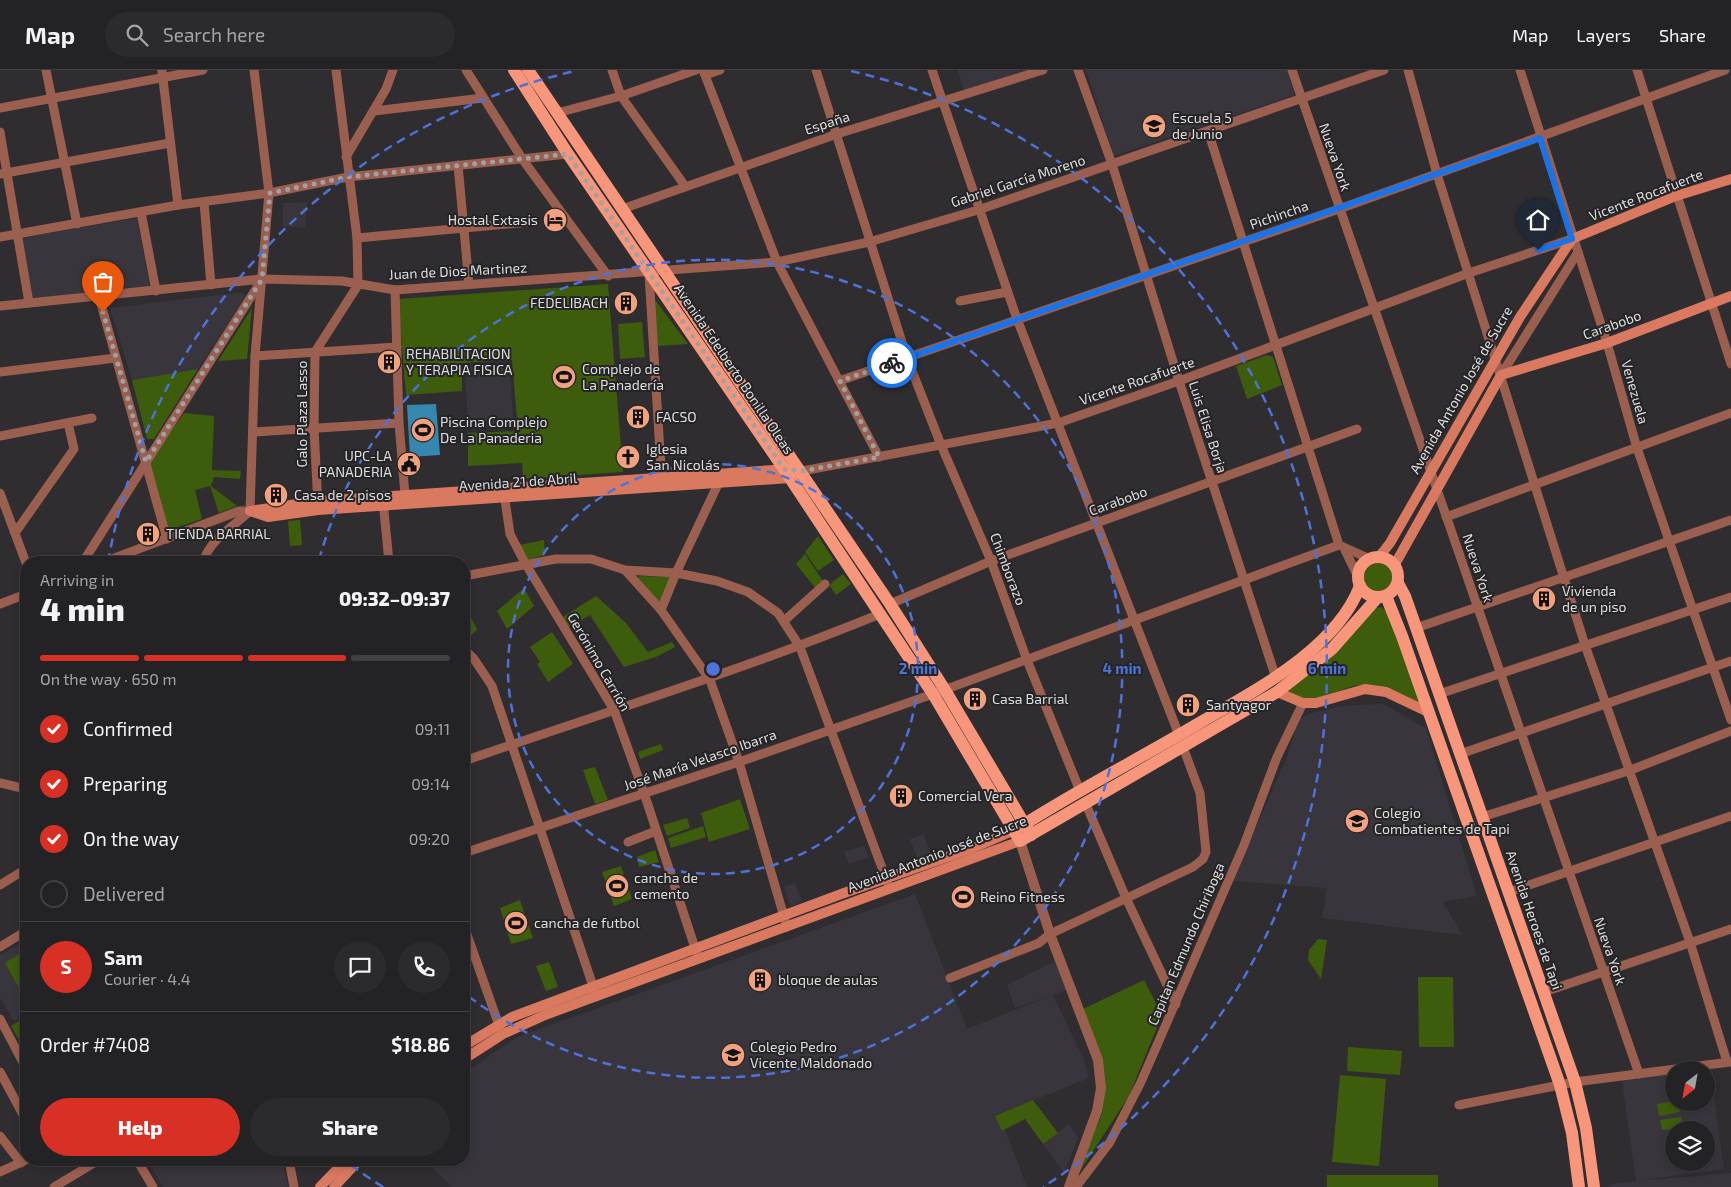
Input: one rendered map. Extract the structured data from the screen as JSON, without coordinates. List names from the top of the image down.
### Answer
{
  "streets": {
    "main road": [
      "Vicente Rocafuerte",
      "Carabobo",
      "Avenida Edelberto Bonilla Oleas",
      "Avenida Antonio José de Sucre",
      "Avenida 21 de Abril",
      "Avenida Heroes de Tapi"
    ],
    "street": [
      "España",
      "Nueva York",
      "Gabriel García Moreno",
      "Pichincha",
      "Juan de Dios Martinez",
      "Venezuela",
      "Galo Plaza Lasso",
      "Luis Elisa Borja",
      "Chimborazo",
      "Gerónimo Carrión",
      "José María Velasco Ibarra",
      "Capitan Edmundo Chiriboga"
    ]
  },
  "crossings": [
    ["España", "Avenida Edelberto Bonilla Oleas"],
    ["España", "Chimborazo"],
    ["Nueva York", "Gabriel García Moreno"],
    ["Nueva York", "Vicente Rocafuerte"],
    ["Nueva York", "Pichincha"],
    ["Nueva York", "Avenida Antonio José de Sucre"],
    ["Gabriel García Moreno", "Juan de Dios Martinez"],
    ["Gabriel García Moreno", "Avenida Edelberto Bonilla Oleas"],
    ["Gabriel García Moreno", "Luis Elisa Borja"],
    ["Gabriel García Moreno", "Chimborazo"],
    ["Vicente Rocafuerte", "Avenida Edelberto Bonilla Oleas"],
    ["Vicente Rocafuerte", "Avenida Antonio José de Sucre"],
    ["Vicente Rocafuerte", "Venezuela"],
    ["Vicente Rocafuerte", "Luis Elisa Borja"],
    ["Vicente Rocafuerte", "Chimborazo"],
    ["Pichincha", "Venezuela"],
    ["Pichincha", "Luis Elisa Borja"],
    ["Pichincha", "Chimborazo"],
    ["Juan de Dios Martinez", "Avenida Edelberto Bonilla Oleas"],
    ["Juan de Dios Martinez", "Galo Plaza Lasso"],
    ["Carabobo", "Avenida Edelberto Bonilla Oleas"],
    ["Carabobo", "Avenida Antonio José de Sucre"],
    ["Carabobo", "Venezuela"],
    ["Carabobo", "Luis Elisa Borja"],
    ["Carabobo", "Chimborazo"],
    ["Avenida Edelberto Bonilla Oleas", "Avenida Antonio José de Sucre"],
    ["Avenida Edelberto Bonilla Oleas", "Avenida 21 de Abril"],
    ["Avenida Edelberto Bonilla Oleas", "José María Velasco Ibarra"],
    ["Avenida Antonio José de Sucre", "Venezuela"],
    ["Avenida Antonio José de Sucre", "Luis Elisa Borja"],
    ["Avenida Antonio José de Sucre", "Chimborazo"],
    ["Avenida Antonio José de Sucre", "Gerónimo Carrión"],
    ["Avenida Antonio José de Sucre", "Avenida Heroes de Tapi"],
    ["Galo Plaza Lasso", "Avenida 21 de Abril"],
    ["Luis Elisa Borja", "José María Velasco Ibarra"],
    ["Avenida 21 de Abril", "Gerónimo Carrión"],
    ["Chimborazo", "José María Velasco Ibarra"],
    ["Chimborazo", "Capitan Edmundo Chiriboga"],
    ["Gerónimo Carrión", "José María Velasco Ibarra"]
  ],
  "places": {
    "school or university": ["Escuela 5 de Junio", "Colegio Combatientes de Tapi", "Colegio Pedro Vicente Maldonado"],
    "hotel": ["Hostal Extasis"],
    "building": [
      "FEDELIBACH",
      "REHABILITACION Y TERAPIA FISICA",
      "FACSO",
      "Casa de 2 pisos",
      "TIENDA BARRIAL",
      "Vivienda de un piso",
      "Casa Barrial",
      "Santyagor",
      "Comercial Vera",
      "bloque de aulas"
    ],
    "sports": [
      "Complejo de La Panadería",
      "Piscina Complejo De La Panaderia",
      "cancha de cemento",
      "Reino Fitness",
      "cancha de futbol"
    ],
    "church": ["Iglesia San Nicolás"],
    "public building": ["UPC-LA PANADERIA"]
  },
  "north": "bottom left",
  "page": {
    "header": "Map",
    "search": "Search here",
    "nav": ["Map", "Layers", "Share"],
    "heading": ["4 min", "Arriving in", "09:32–09:37"],
    "panel": [
      "Sam",
      "Courier · 4.4",
      "Order #7408",
      "$18.86"
    ],
    "bar": "On the way · 650 m",
    "list": [
      ["Confirmed", "09:11"],
      ["Preparing", "09:14"],
      ["On the way", "09:20"],
      "Delivered"
    ],
    "round": "S",
    "buttons": ["Help", "Share"]
  },
  "rings": ["2 min", "4 min", "6 min"]
}
